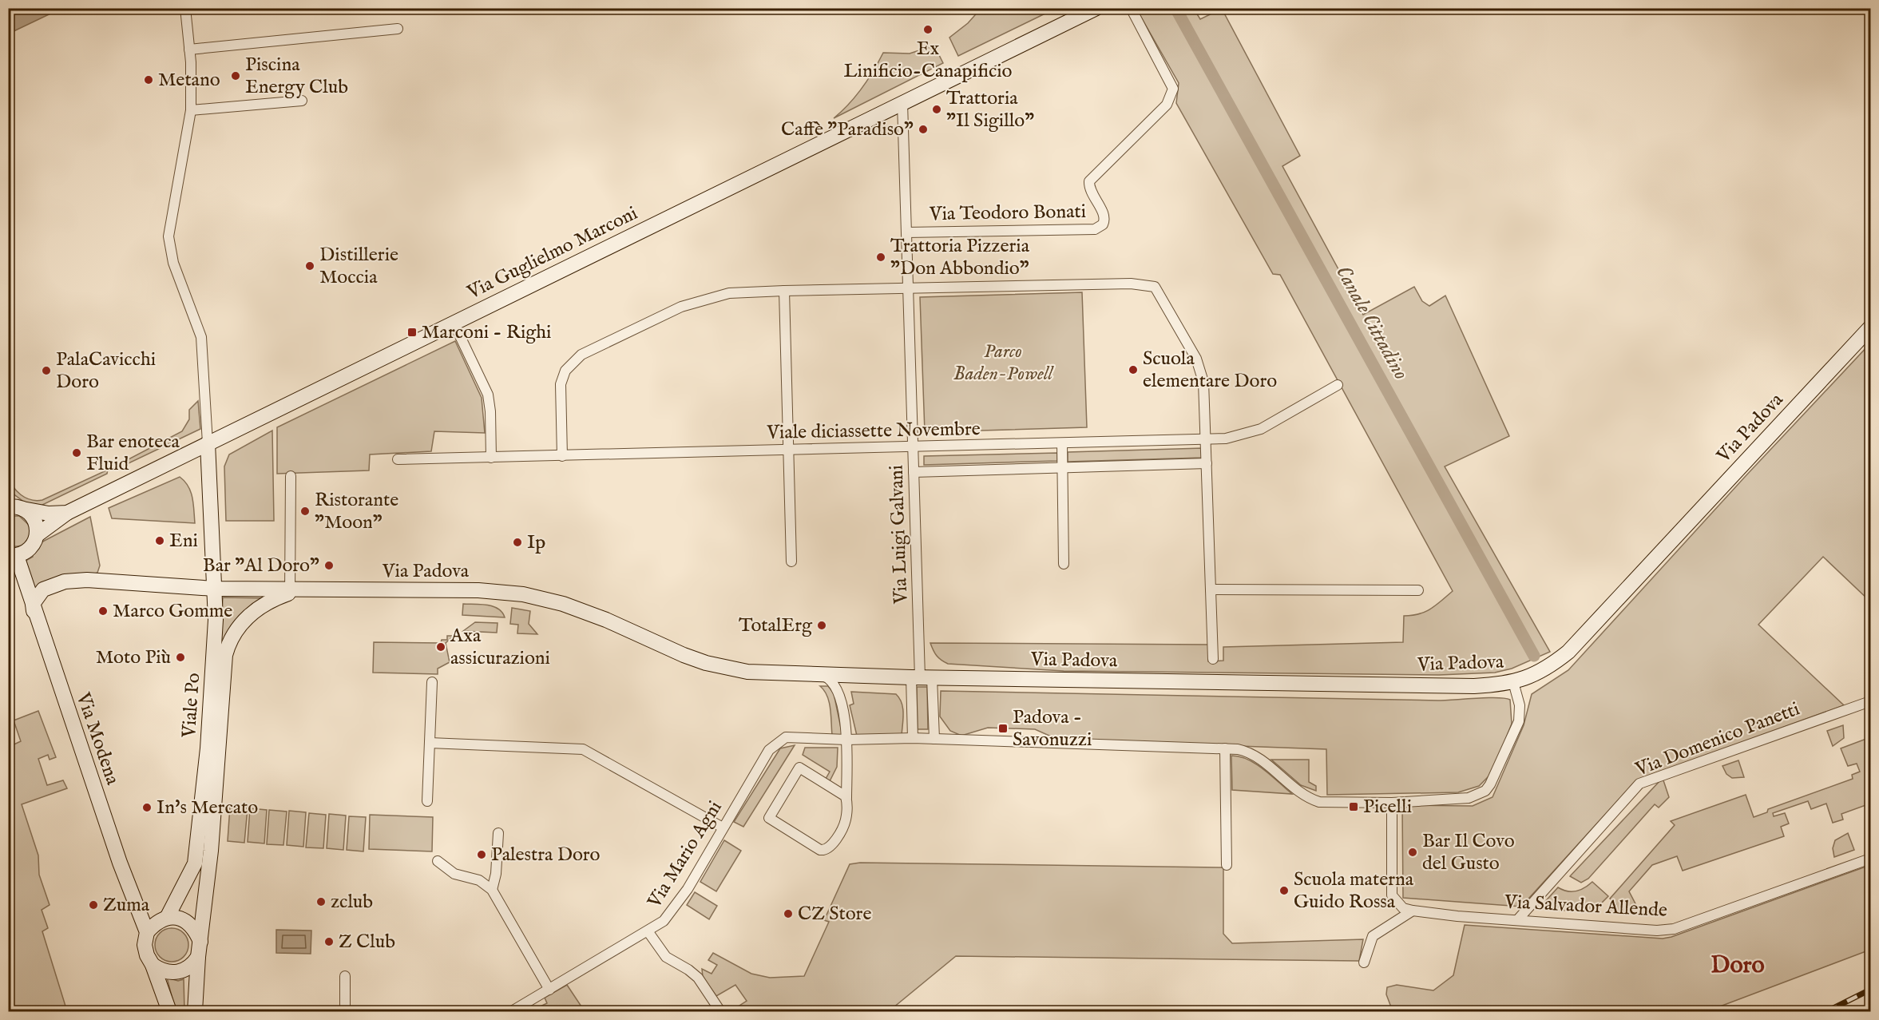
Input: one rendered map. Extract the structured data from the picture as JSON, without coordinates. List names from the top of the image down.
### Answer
{
  "streets": {
    "main road": [
      "Via Guglielmo Marconi",
      "Via Padova",
      "Viale Po",
      "Via Modena"
    ],
    "street": [
      "Via Teodoro Bonati",
      "Viale diciassette Novembre",
      "Via Luigi Galvani",
      "Via Domenico Panetti",
      "Via Mario Agni",
      "Via Salvador Allende"
    ]
  },
  "crossings": [
    ["Via Teodoro Bonati", "Via Luigi Galvani"],
    ["Via Guglielmo Marconi", "Via Luigi Galvani"],
    ["Via Guglielmo Marconi", "Viale Po"],
    ["Via Guglielmo Marconi", "Via Modena"],
    ["Via Padova", "Via Luigi Galvani"],
    ["Via Padova", "Viale Po"],
    ["Via Padova", "Via Modena"],
    ["Viale diciassette Novembre", "Via Luigi Galvani"],
    ["Viale Po", "Via Modena"],
    ["Via Domenico Panetti", "Via Salvador Allende"]
  ],
  "districts": ["Doro"],
  "water": ["Canale Cittadino"],
  "parks": ["Parco Baden-Powell"],
  "places": {
    "other": [
      "Ex Linificio-Canapificio",
      "Piscina Energy Club",
      "Metano",
      "Trattoria \"Il Sigillo\"",
      "Caffè \"Paradiso\"",
      "Trattoria Pizzeria \"Don Abbondio\"",
      "Distillerie Moccia",
      "Scuola elementare Doro",
      "PalaCavicchi Doro",
      "Bar enoteca Fluid",
      "Ristorante \"Moon\"",
      "Eni",
      "Ip",
      "Bar \"Al Doro\"",
      "Marco Gomme",
      "TotalErg",
      "Axa assicurazioni",
      "Moto Più",
      "In's Mercato",
      "Bar Il Covo del Gusto",
      "Palestra Doro",
      "Scuola materna Guido Rossa",
      "zclub",
      "Zuma",
      "CZ Store",
      "Z Club"
    ],
    "transit": ["Marconi - Righi", "Padova - Savonuzzi", "Picelli"]
  }
}
